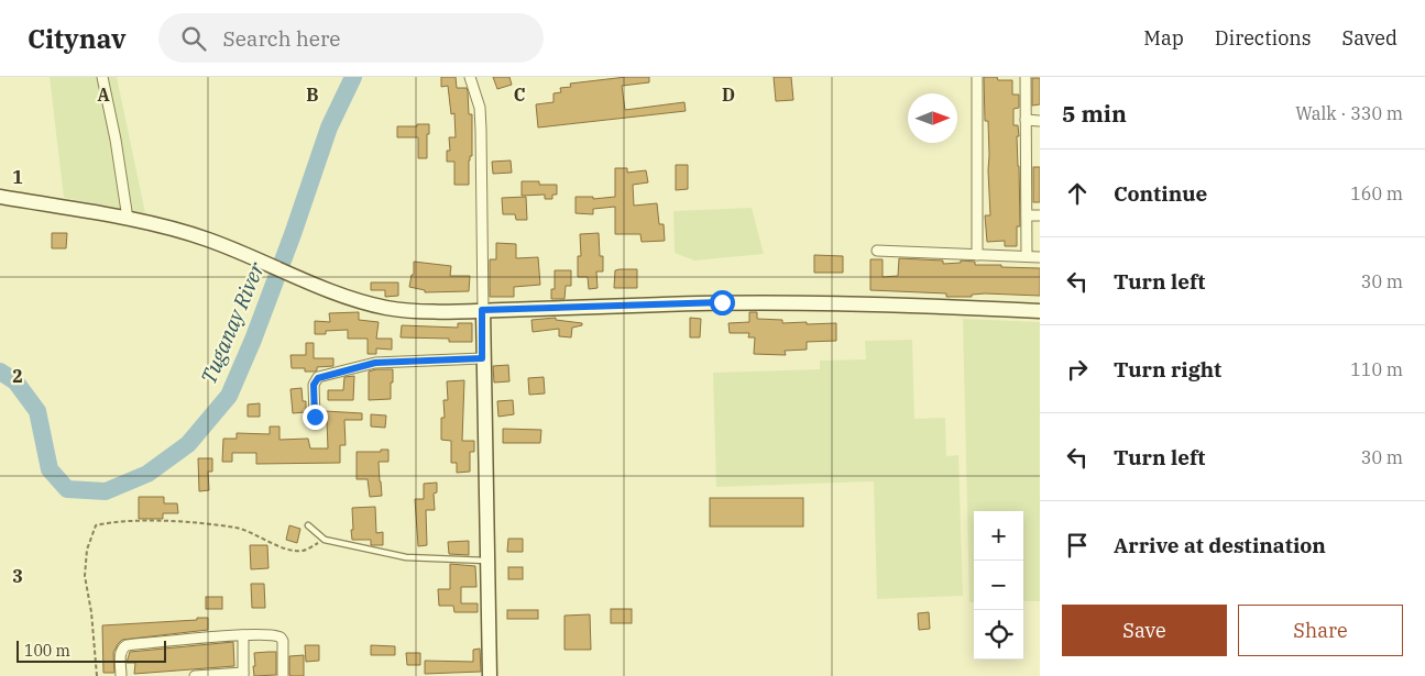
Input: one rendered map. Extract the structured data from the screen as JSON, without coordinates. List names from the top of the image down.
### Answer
{
  "water": ["Tuganay River"],
  "scale_bar": "100 m",
  "north": "right",
  "page": {
    "header": "Citynav",
    "search": "Search here",
    "nav": ["Map", "Directions", "Saved"],
    "heading": ["5 min", "Walk · 330 m"],
    "list": [
      ["Continue", "160 m"],
      ["Turn left", "30 m"],
      ["Turn right", "110 m"],
      ["Turn left", "30 m"],
      "Arrive at destination"
    ],
    "map_buttons": ["+", "−"],
    "buttons": ["Save", "Share"],
    "scale": "100 m"
  },
  "grid": {
    "columns": [
      "A",
      "B",
      "C",
      "D"
    ],
    "rows": ["1", "2", "3"]
  }
}
